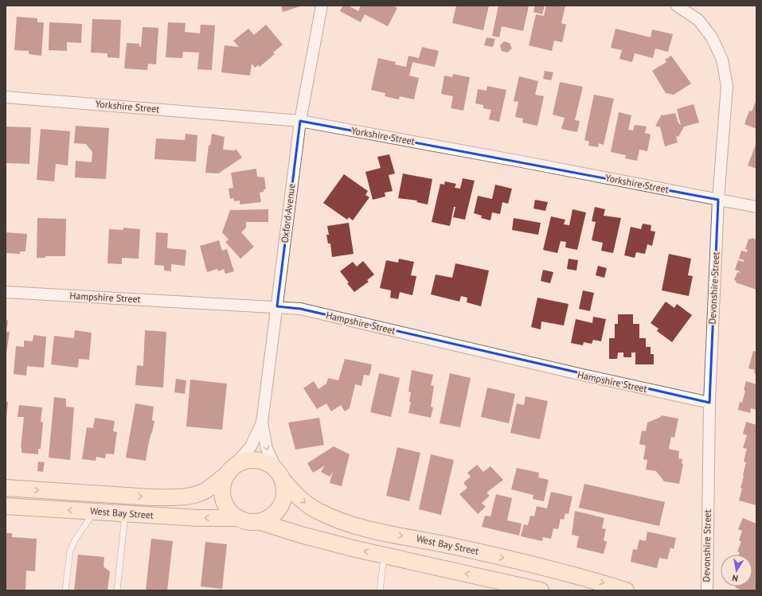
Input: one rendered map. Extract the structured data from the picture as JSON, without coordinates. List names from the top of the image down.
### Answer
{
  "streets": {
    "main road": ["West Bay Street"],
    "street": [
      "Yorkshire Street",
      "Oxford Avenue",
      "Devonshire Street",
      "Hampshire Street"
    ]
  },
  "crossings": [
    ["Yorkshire Street", "Oxford Avenue"],
    ["Yorkshire Street", "Devonshire Street"],
    ["Oxford Avenue", "Hampshire Street"],
    ["Oxford Avenue", "West Bay Street"],
    ["Devonshire Street", "Hampshire Street"]
  ],
  "north": "bottom"
}
